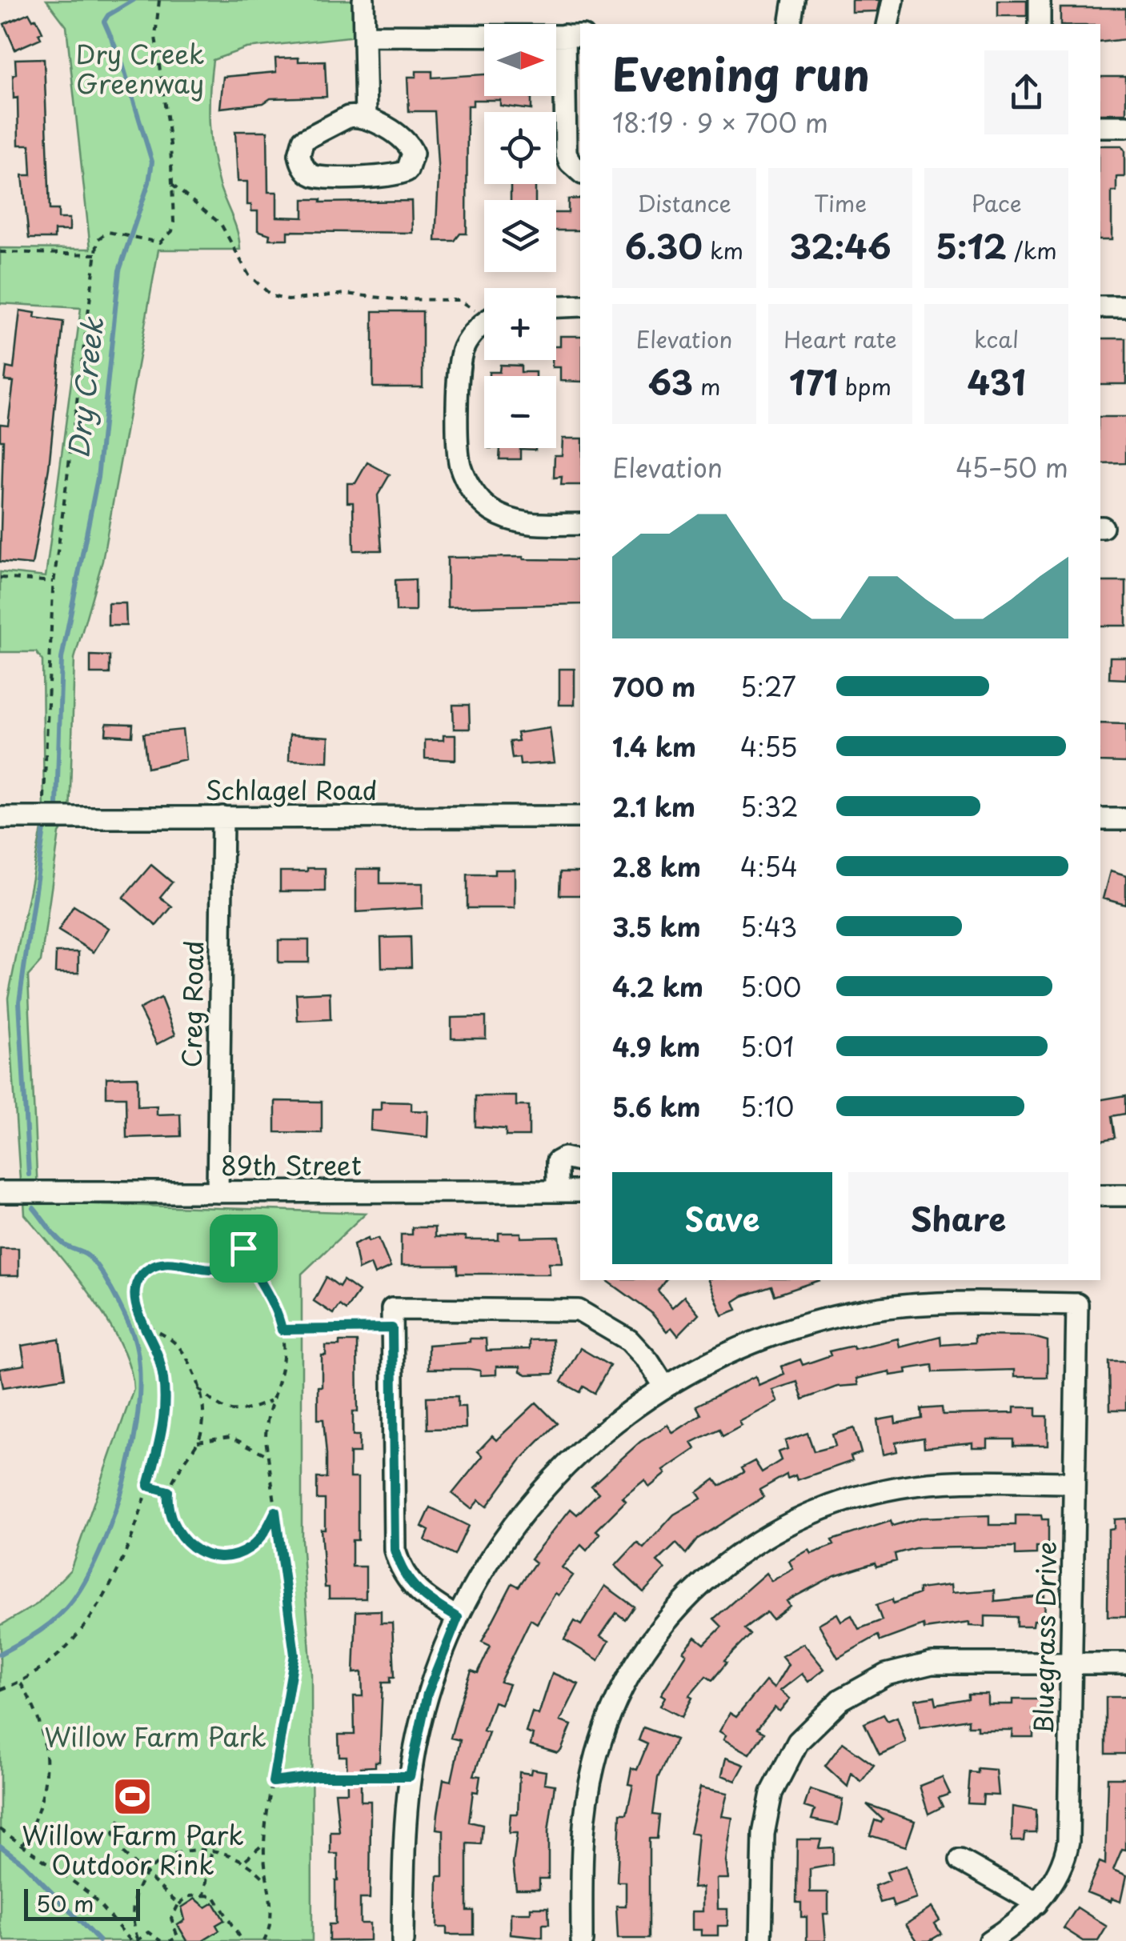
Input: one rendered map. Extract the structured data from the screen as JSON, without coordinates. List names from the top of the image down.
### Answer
{
  "streets": {
    "street": [
      "Schlagel Road",
      "Creg Road",
      "89th Street",
      "Bluegrass Drive"
    ]
  },
  "crossings": [
    ["Schlagel Road", "Creg Road"],
    ["Creg Road", "89th Street"]
  ],
  "water": ["Dry Creek"],
  "parks": ["Dry Creek Greenway", "Willow Farm Park"],
  "places": {
    "sports": ["Willow Farm Park Outdoor Rink"]
  },
  "scale_bar": "50 m",
  "north": "right",
  "page": {
    "map_buttons": ["+", "−"],
    "heading": ["Evening run", "18:19 · 9 × 700 m"],
    "stats": [
      ["Distance", "6.30 km"],
      ["Time", "32:46"],
      ["Pace", "5:12 /km"],
      ["Elevation", "63 m"],
      ["Heart rate", "171 bpm"],
      ["kcal", "431"]
    ],
    "chart": ["Elevation", "45–50 m"],
    "list": [
      {
        "name": "700 m",
        "note": "5:27"
      },
      {
        "name": "1.4 km",
        "note": "4:55"
      },
      {
        "name": "2.1 km",
        "note": "5:32"
      },
      {
        "name": "2.8 km",
        "note": "4:54"
      },
      {
        "name": "3.5 km",
        "note": "5:43"
      },
      {
        "name": "4.2 km",
        "note": "5:00"
      },
      {
        "name": "4.9 km",
        "note": "5:01"
      },
      {
        "name": "5.6 km",
        "note": "5:10"
      }
    ],
    "buttons": ["Save", "Share"],
    "scale": "50 m"
  }
}
